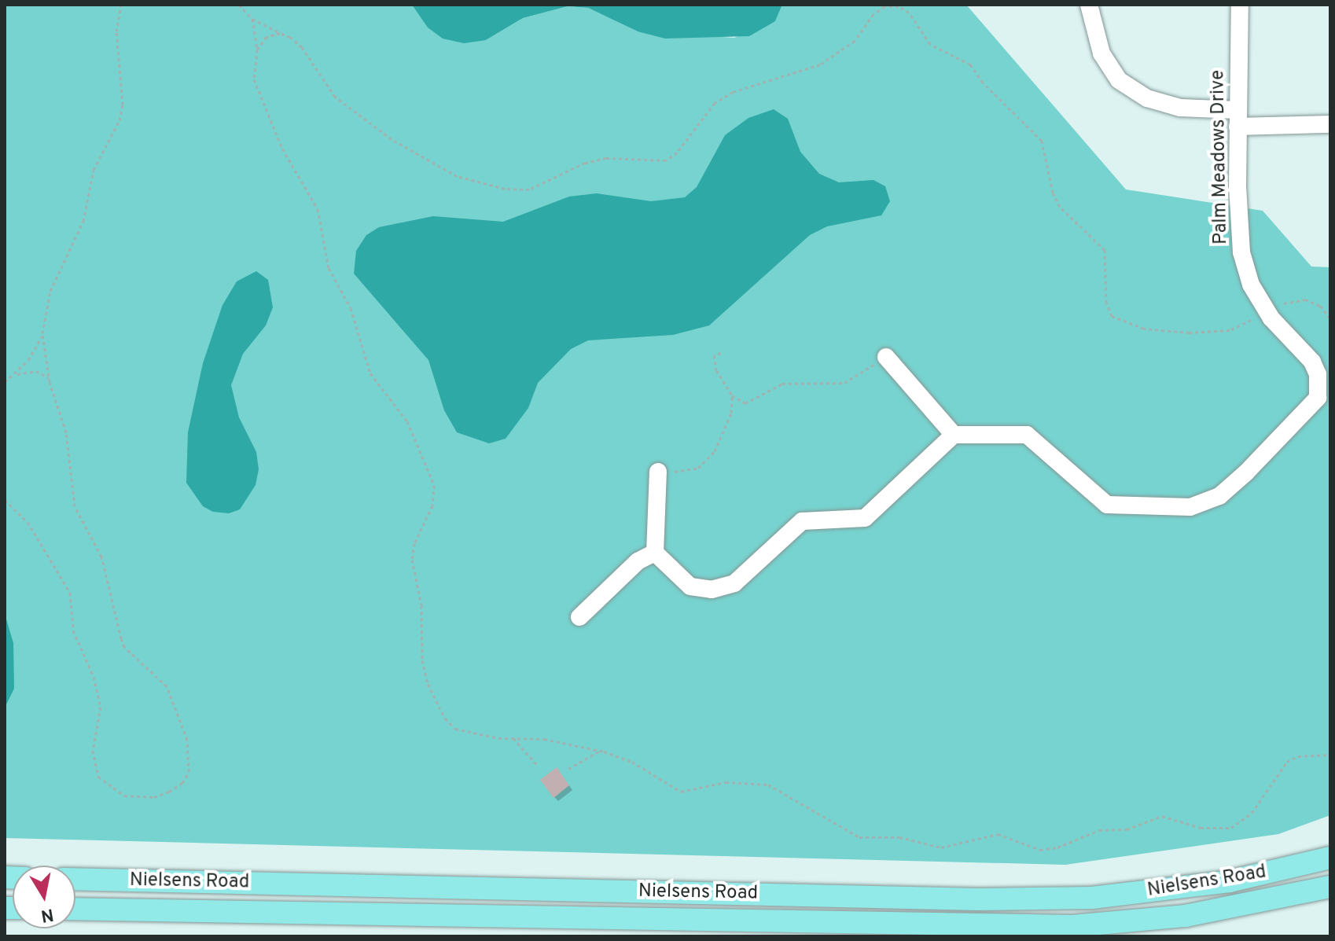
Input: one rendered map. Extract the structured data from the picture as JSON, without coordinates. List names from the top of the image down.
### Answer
{
  "streets": {
    "main road": ["Nielsens Road"],
    "street": ["Palm Meadows Drive"]
  },
  "north": "bottom"
}
